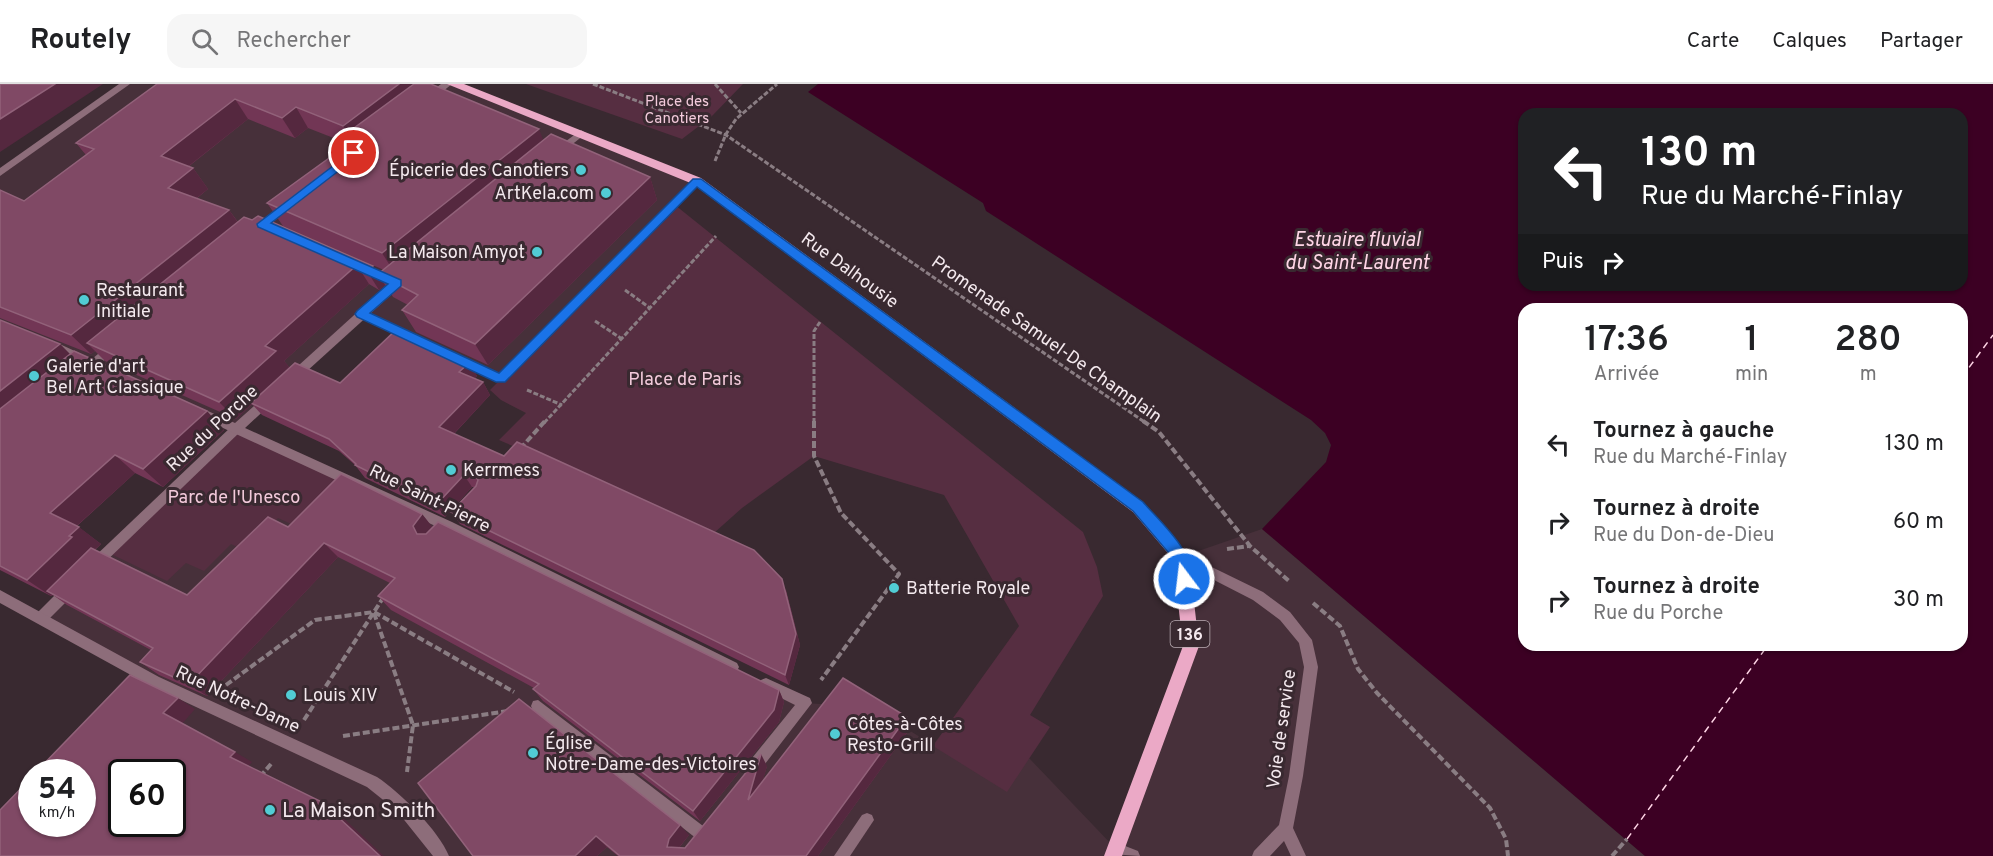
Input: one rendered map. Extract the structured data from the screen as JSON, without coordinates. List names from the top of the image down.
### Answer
{
  "streets": {
    "main road": ["Rue Dalhousie", "136"],
    "street": [
      "Rue du Porche",
      "Rue Saint-Pierre",
      "Rue Notre-Dame",
      "Voie de service"
    ],
    "path": ["Promenade Samuel-De Champlain"]
  },
  "crossings": [
    ["Rue Dalhousie", "136"],
    ["Rue Dalhousie", "Voie de service"],
    ["Rue du Porche", "Rue Saint-Pierre"],
    ["Rue du Porche", "Rue Notre-Dame"],
    ["136", "Voie de service"]
  ],
  "water": ["Estuaire fluvial du Saint-Laurent"],
  "parks": ["Place des Canotiers", "Place de Paris", "Parc de l'Unesco"],
  "places": [
    "Épicerie des Canotiers",
    "ArtKela.com",
    "La Maison Amyot",
    "Restaurant Initiale",
    "Galerie d'art Bel Art Classique",
    "Kerrmess",
    "Batterie Royale",
    "Louis XIV",
    "Côtes-à-Côtes Resto-Grill",
    "Église Notre-Dame-des-Victoires",
    "La Maison Smith"
  ],
  "page": {
    "header": "Routely",
    "search": "Rechercher",
    "nav": ["Carte", "Calques", "Partager"],
    "turn": ["130 m", "Rue du Marché-Finlay"],
    "then": "Puis",
    "eta": [
      "17:36",
      "Arrivée",
      "1",
      "min",
      "280",
      "m"
    ],
    "list": [
      {
        "name": "Tournez à gauche",
        "note": "Rue du Marché-Finlay",
        "value": "130 m"
      },
      {
        "name": "Tournez à droite",
        "note": "Rue du Don-de-Dieu",
        "value": "60 m"
      },
      {
        "name": "Tournez à droite",
        "note": "Rue du Porche",
        "value": "30 m"
      }
    ],
    "speed": "54 km/h",
    "limit": "60"
  }
}
